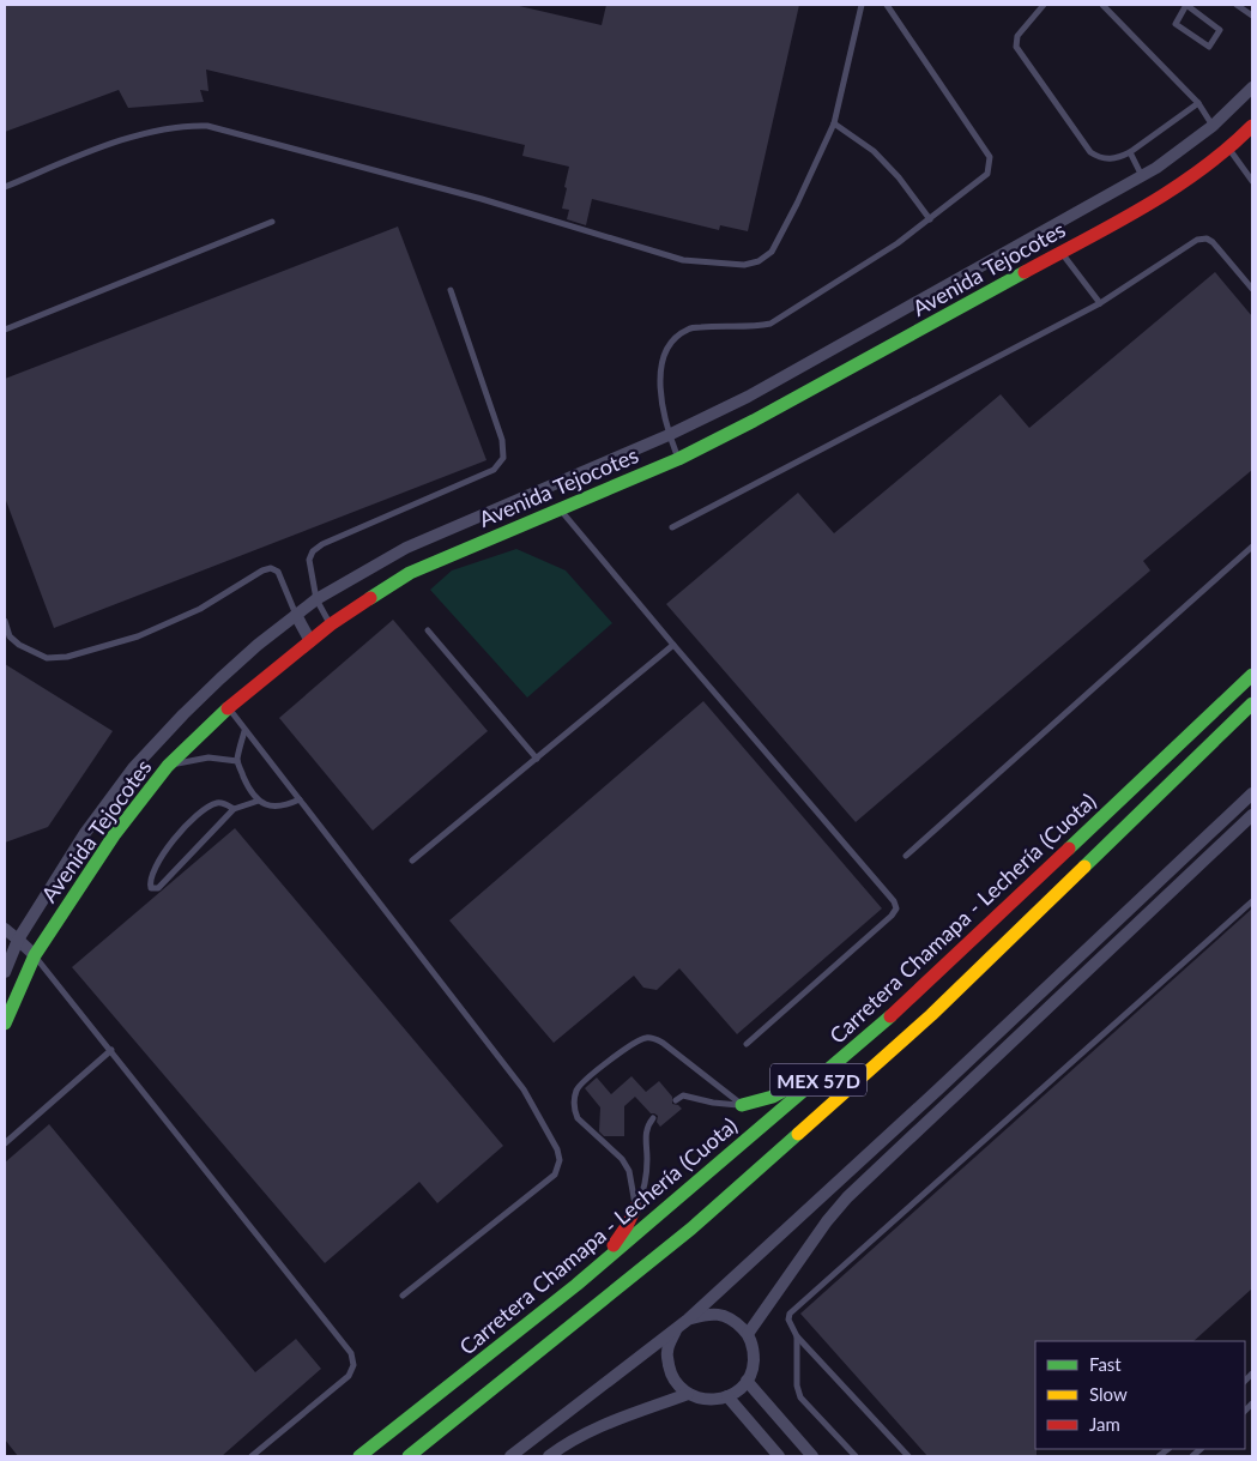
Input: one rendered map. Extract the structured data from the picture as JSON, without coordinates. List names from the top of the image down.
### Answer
{
  "streets": {
    "main road": ["Avenida Tejocotes", "Carretera Chamapa - Lechería (Cuota)", "MEX 57D"]
  },
  "legend": ["Fast", "Slow", "Jam"]
}
